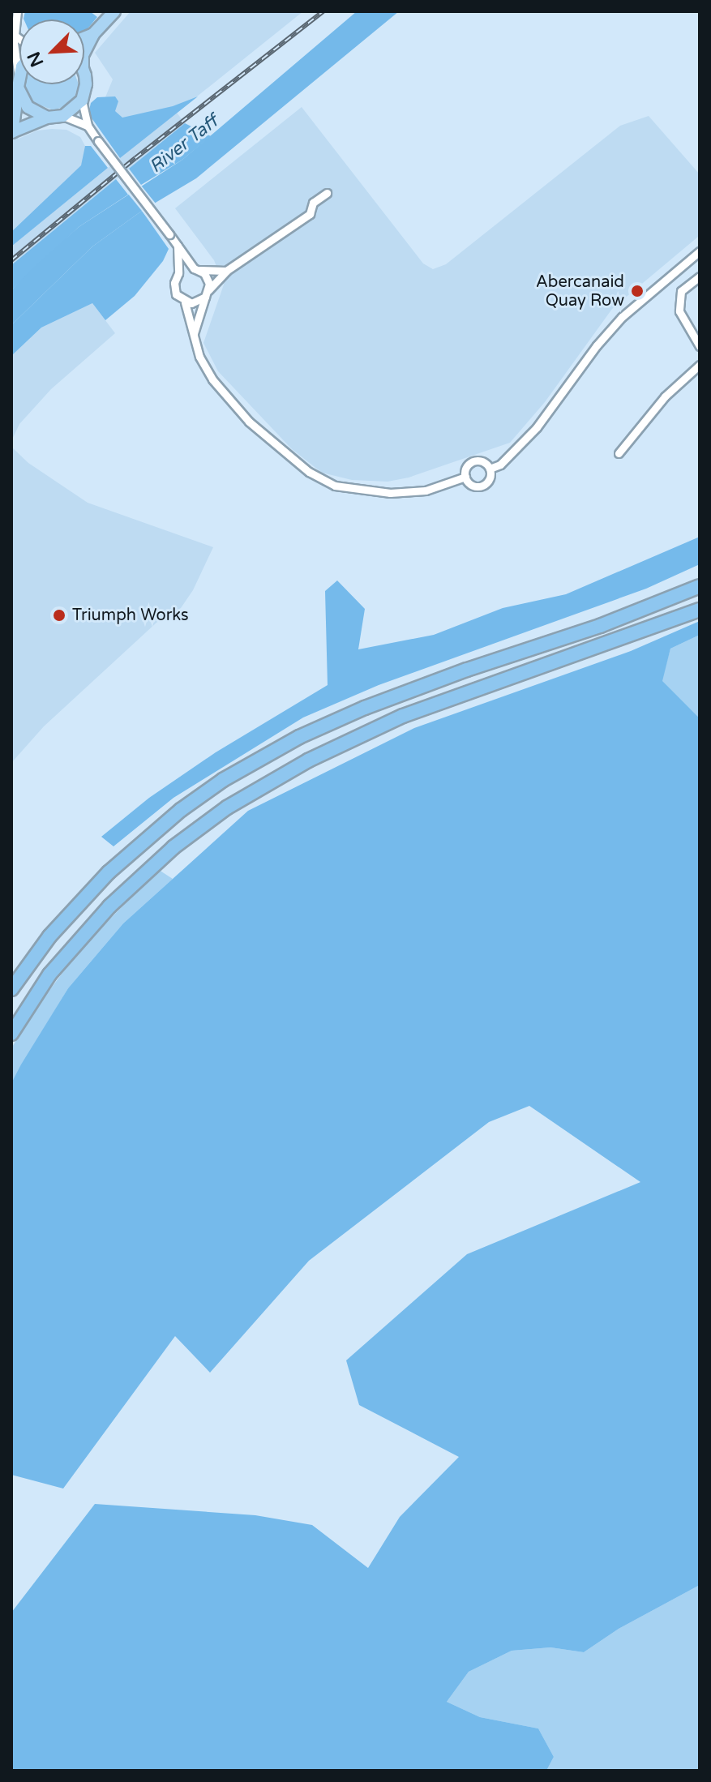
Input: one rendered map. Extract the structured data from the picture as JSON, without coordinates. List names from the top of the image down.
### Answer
{
  "water": ["River Taff"],
  "places": ["Abercanaid Quay Row", "Triumph Works"],
  "north": "bottom left"
}
